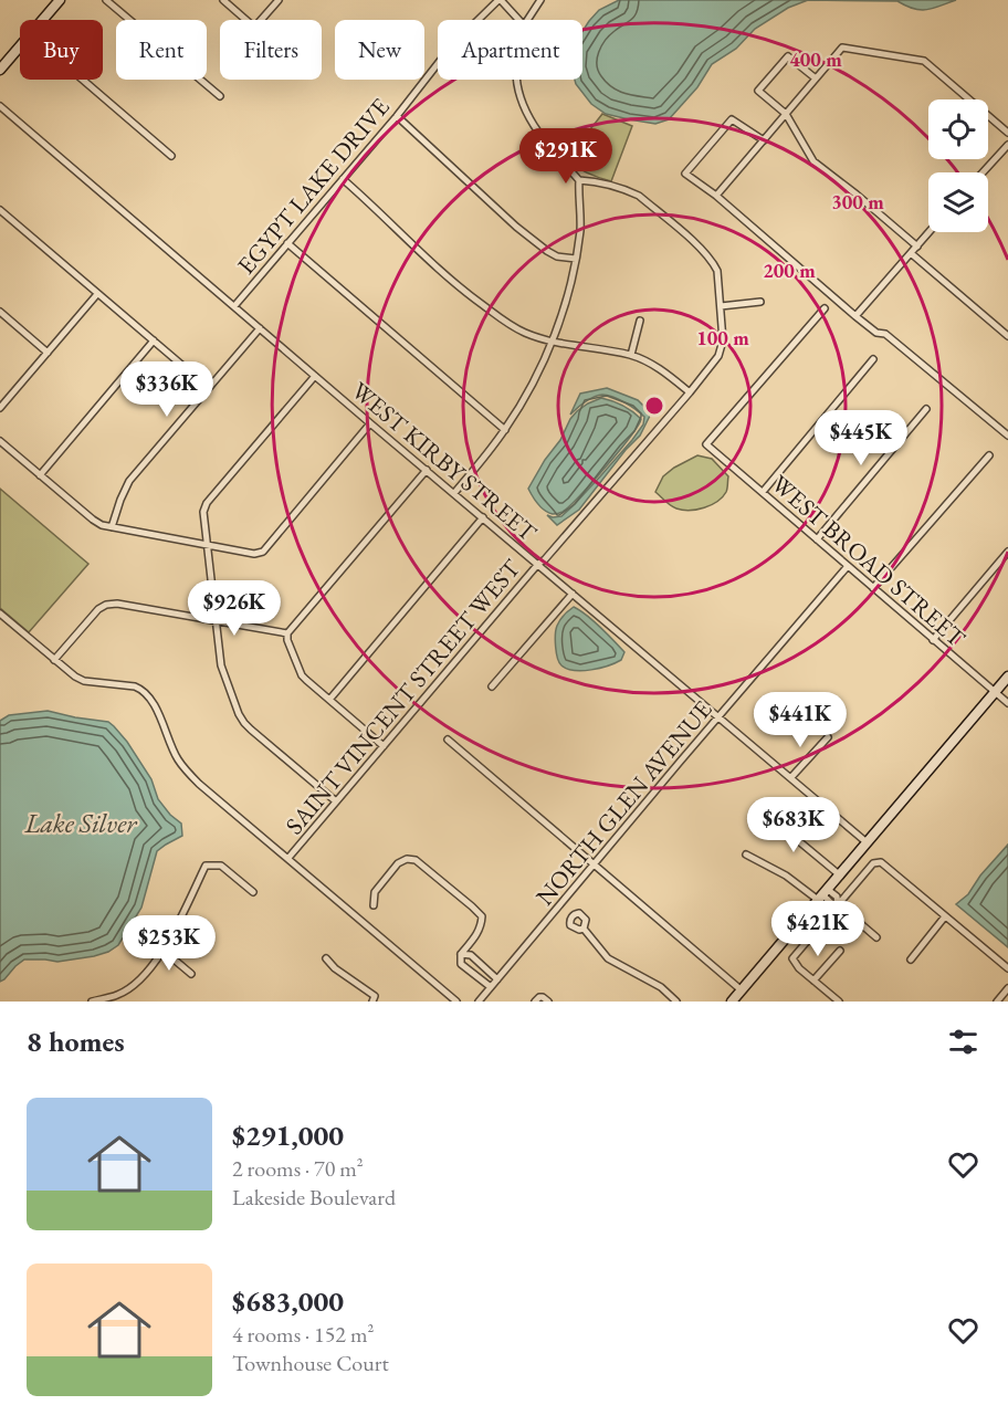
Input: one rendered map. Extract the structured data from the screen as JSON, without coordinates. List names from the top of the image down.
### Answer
{
  "streets": {
    "street": [
      "EGYPT LAKE DRIVE",
      "WEST KIRBY STREET",
      "WEST BROAD STREET",
      "SAINT VINCENT STREET WEST",
      "NORTH GLEN AVENUE"
    ]
  },
  "crossings": [
    ["EGYPT LAKE DRIVE", "WEST KIRBY STREET"],
    ["WEST KIRBY STREET", "SAINT VINCENT STREET WEST"],
    ["WEST KIRBY STREET", "NORTH GLEN AVENUE"],
    ["WEST BROAD STREET", "NORTH GLEN AVENUE"]
  ],
  "water": ["Lake Silver"],
  "page": {
    "chip": [
      "Buy",
      "Rent",
      "Filters",
      "New",
      "Apartment"
    ],
    "price": [
      "$291K",
      "$336K",
      "$445K",
      "$926K",
      "$441K",
      "$683K",
      "$421K",
      "$253K"
    ],
    "heading": "8 homes",
    "list": [
      {
        "name": "$291,000",
        "note": "2 rooms · 70 m² · Lakeside Boulevard"
      },
      {
        "name": "$683,000",
        "note": "4 rooms · 152 m² · Townhouse Court"
      }
    ]
  },
  "rings": [
    "400 m",
    "300 m",
    "200 m",
    "100 m"
  ]
}
